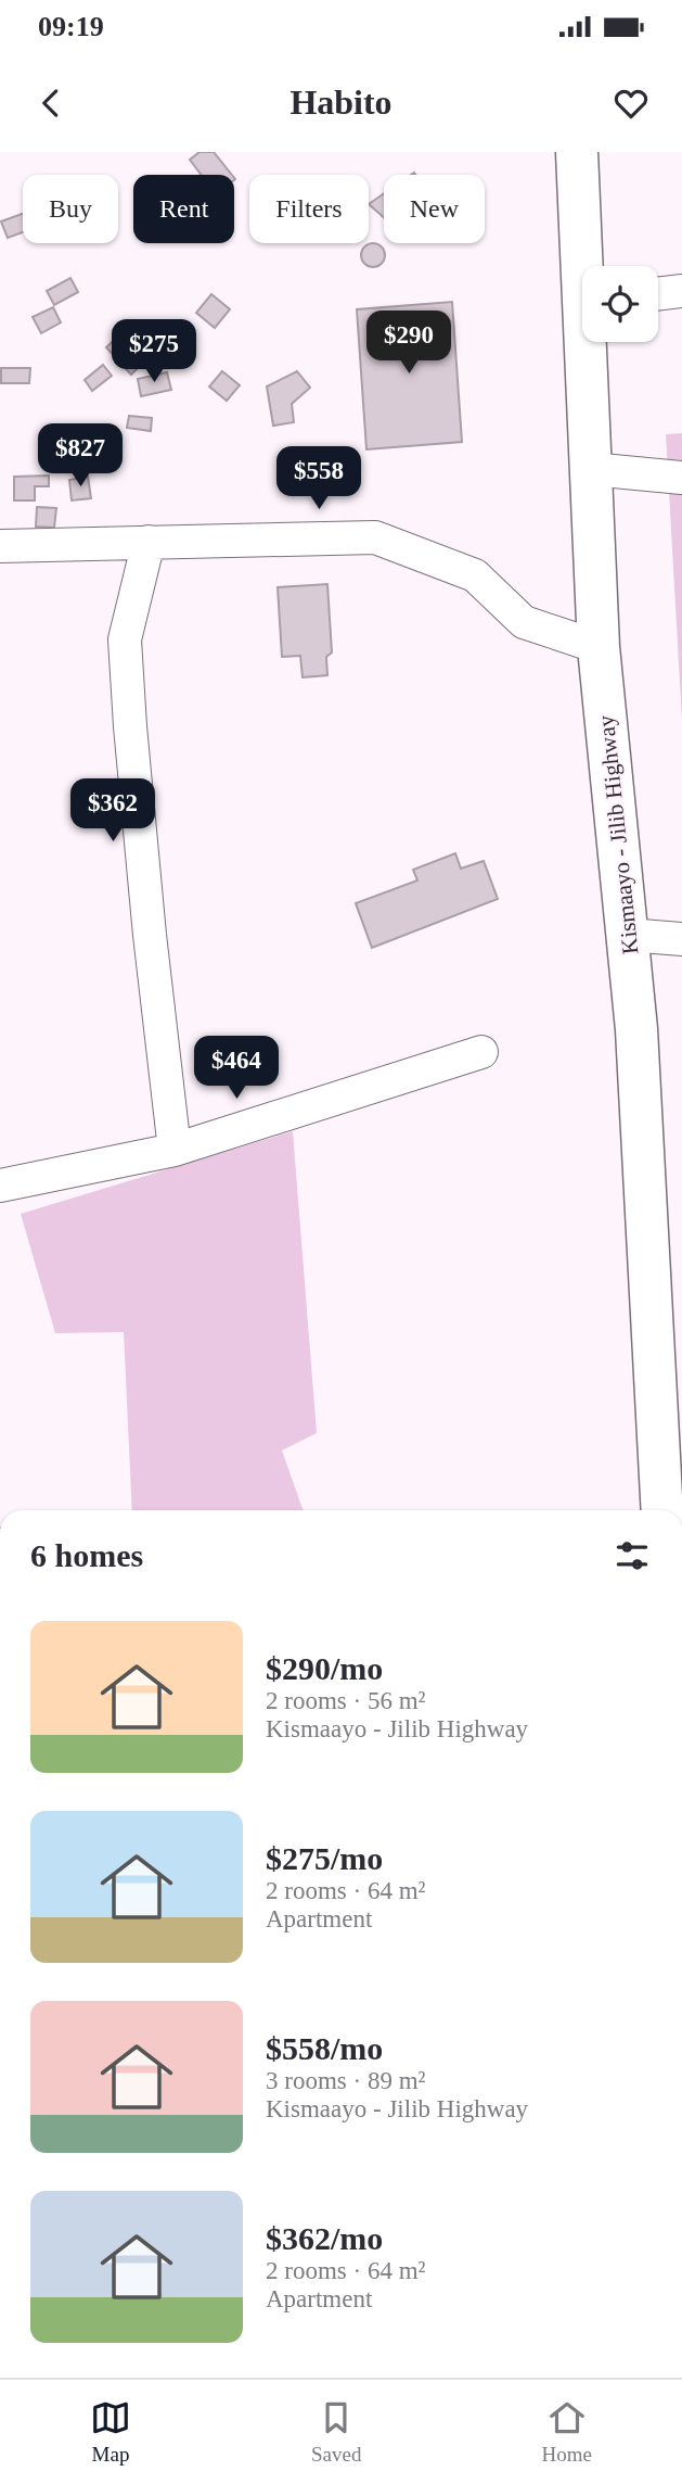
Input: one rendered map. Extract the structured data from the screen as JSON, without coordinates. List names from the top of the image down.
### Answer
{
  "streets": {
    "main road": ["Kismaayo - Jilib Highway"]
  },
  "page": {
    "status": "09:19",
    "header": "Habito",
    "chip": [
      "Buy",
      "Rent",
      "Filters",
      "New"
    ],
    "price": [
      "$290",
      "$275",
      "$827",
      "$558",
      "$362",
      "$464"
    ],
    "heading": "6 homes",
    "list": [
      {
        "name": "$290/mo",
        "note": "2 rooms · 56 m² · Kismaayo - Jilib Highway"
      },
      {
        "name": "$275/mo",
        "note": "2 rooms · 64 m² · Apartment"
      },
      {
        "name": "$558/mo",
        "note": "3 rooms · 89 m² · Kismaayo - Jilib Highway"
      },
      {
        "name": "$362/mo",
        "note": "2 rooms · 64 m² · Apartment"
      }
    ],
    "tabs": ["Map", "Saved", "Home"]
  }
}
